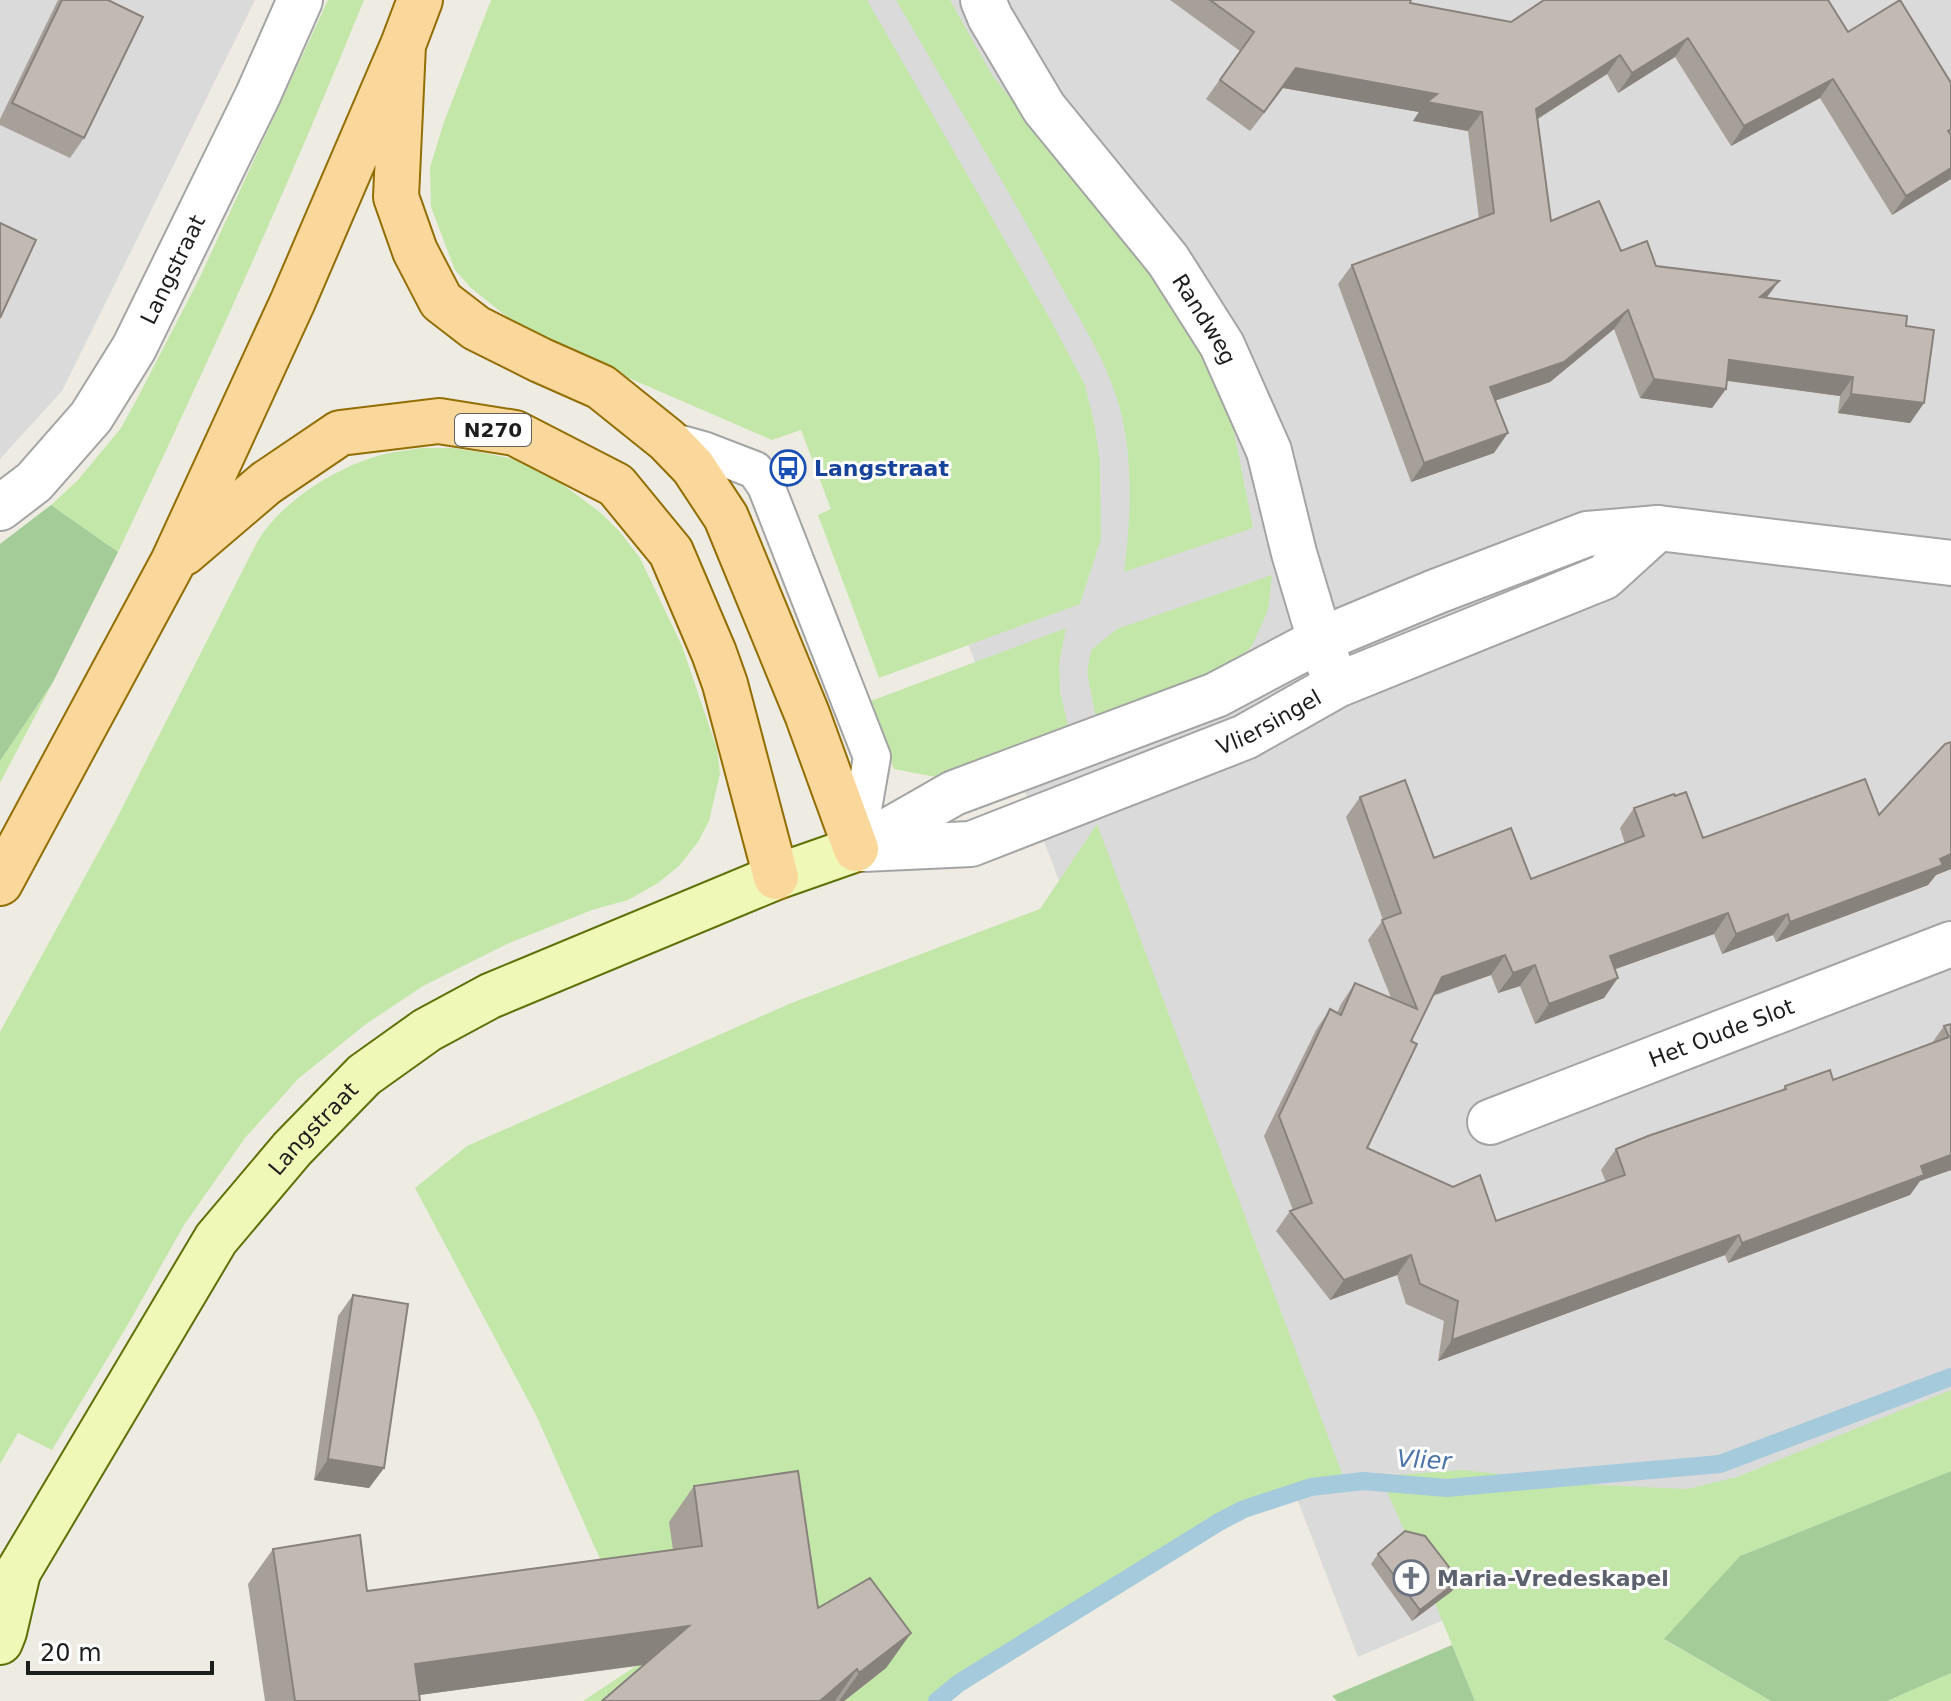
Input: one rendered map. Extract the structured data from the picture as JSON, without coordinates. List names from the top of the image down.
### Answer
{
  "streets": {
    "main road": ["Langstraat", "N270", "Vliersingel"],
    "street": ["Randweg", "Het Oude Slot"]
  },
  "crossings": [
    ["Langstraat", "N270"],
    ["Langstraat", "Vliersingel"],
    ["Randweg", "Vliersingel"],
    ["N270", "Vliersingel"]
  ],
  "water": ["Vlier"],
  "places": {
    "bus stop": ["Langstraat"],
    "church": ["Maria-Vredeskapel"]
  },
  "scale_bar": "20 m"
}
